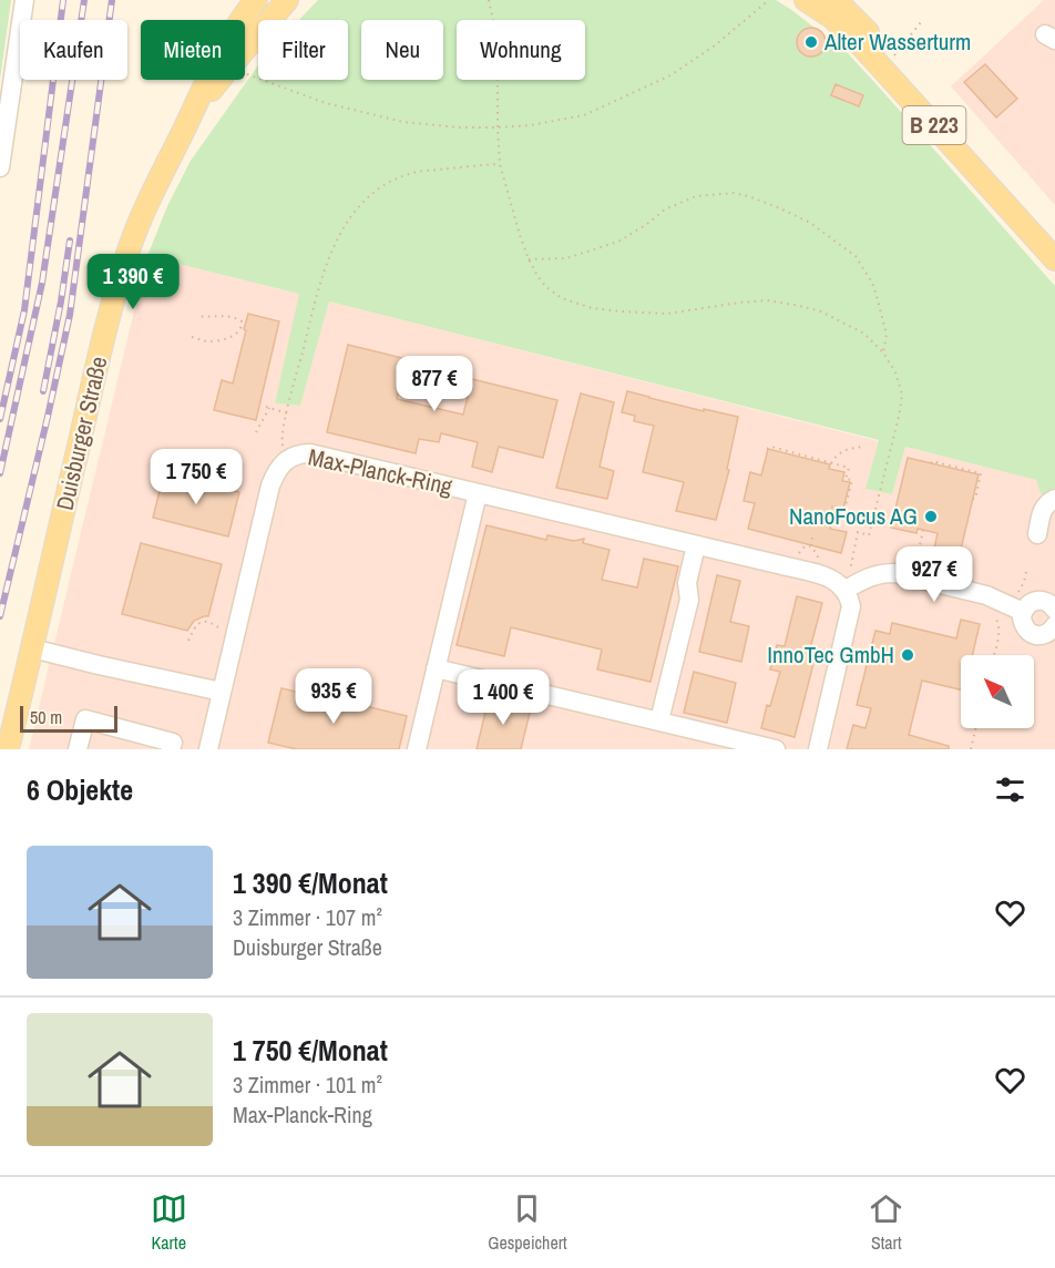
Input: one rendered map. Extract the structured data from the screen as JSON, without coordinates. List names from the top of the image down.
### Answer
{
  "streets": {
    "main road": ["B 223", "Duisburger Straße"],
    "street": ["Max-Planck-Ring"]
  },
  "places": ["Alter Wasserturm", "NanoFocus AG", "InnoTec GmbH"],
  "scale_bar": "50 m",
  "north": "top left",
  "page": {
    "chip": [
      "Kaufen",
      "Mieten",
      "Filter",
      "Neu",
      "Wohnung"
    ],
    "price": [
      "1 390 €",
      "877 €",
      "1 750 €",
      "927 €",
      "935 €",
      "1 400 €"
    ],
    "scale": "50 m",
    "heading": "6 Objekte",
    "list": [
      {
        "name": "1 390 €/Monat",
        "note": "3 Zimmer · 107 m² · Duisburger Straße"
      },
      {
        "name": "1 750 €/Monat",
        "note": "3 Zimmer · 101 m² · Max-Planck-Ring"
      }
    ],
    "tabs": ["Karte", "Gespeichert", "Start"]
  }
}
